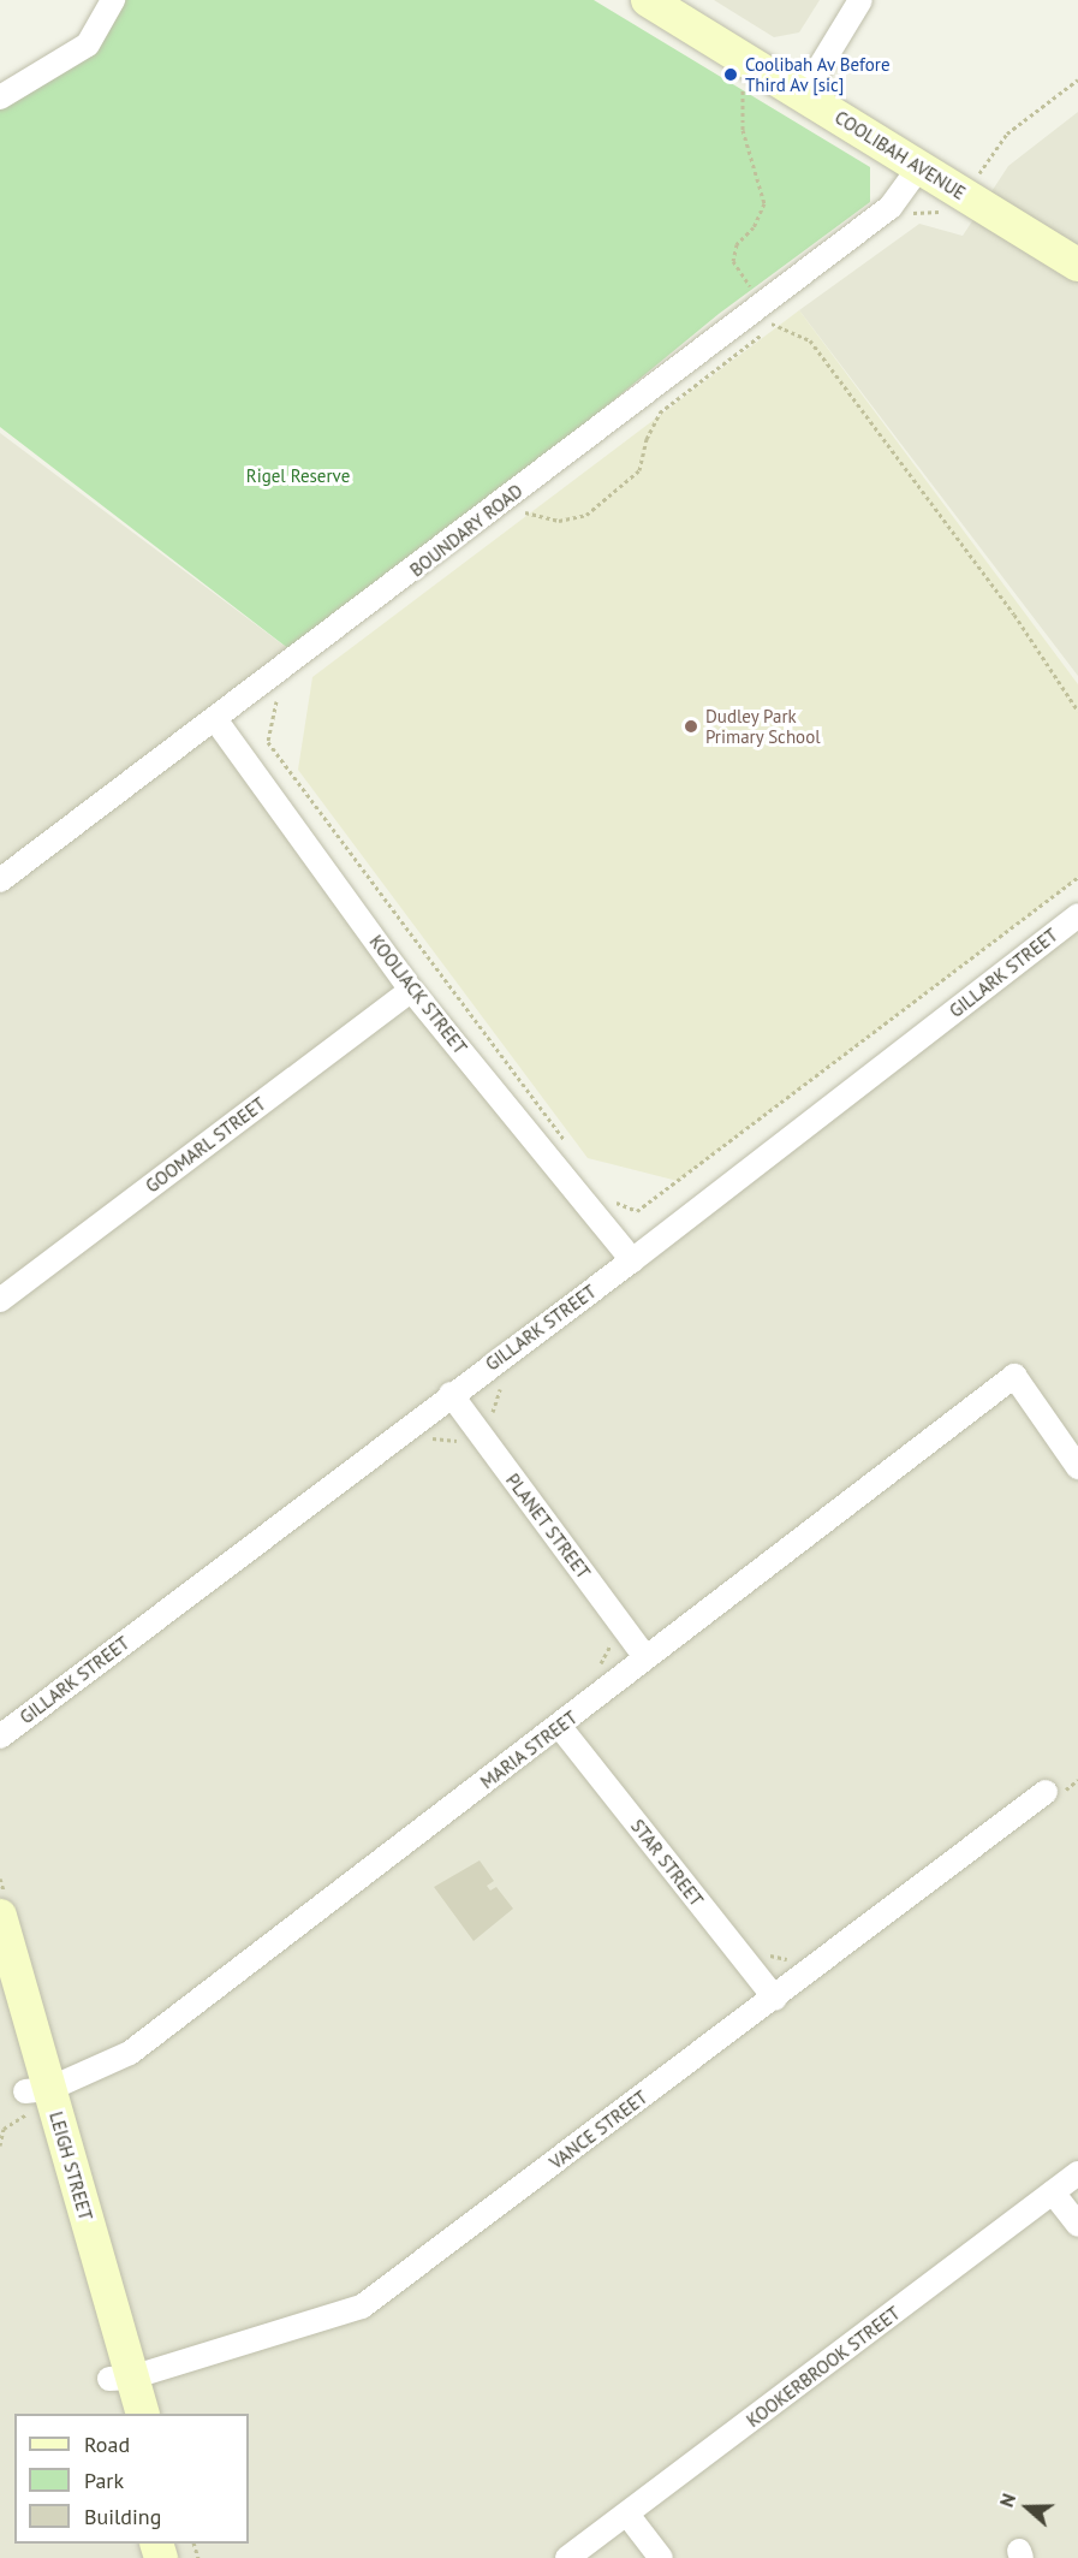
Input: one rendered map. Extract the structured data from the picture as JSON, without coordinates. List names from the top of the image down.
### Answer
{
  "streets": {
    "street": [
      "COOLIBAH AVENUE",
      "BOUNDARY ROAD",
      "GILLARK STREET",
      "KOOLJACK STREET",
      "GOOMARL STREET",
      "PLANET STREET",
      "MARIA STREET",
      "STAR STREET",
      "VANCE STREET",
      "LEIGH STREET",
      "KOOKERBROOK STREET"
    ]
  },
  "crossings": [
    ["COOLIBAH AVENUE", "BOUNDARY ROAD"],
    ["BOUNDARY ROAD", "KOOLJACK STREET"],
    ["GILLARK STREET", "KOOLJACK STREET"],
    ["GILLARK STREET", "PLANET STREET"],
    ["KOOLJACK STREET", "GOOMARL STREET"],
    ["PLANET STREET", "MARIA STREET"],
    ["MARIA STREET", "STAR STREET"],
    ["MARIA STREET", "LEIGH STREET"],
    ["STAR STREET", "VANCE STREET"],
    ["VANCE STREET", "LEIGH STREET"]
  ],
  "parks": ["Rigel Reserve"],
  "places": ["Coolibah Av Before Third Av [sic]", "Dudley Park Primary School"],
  "legend": ["Road", "Park", "Building"],
  "north": "left"
}
